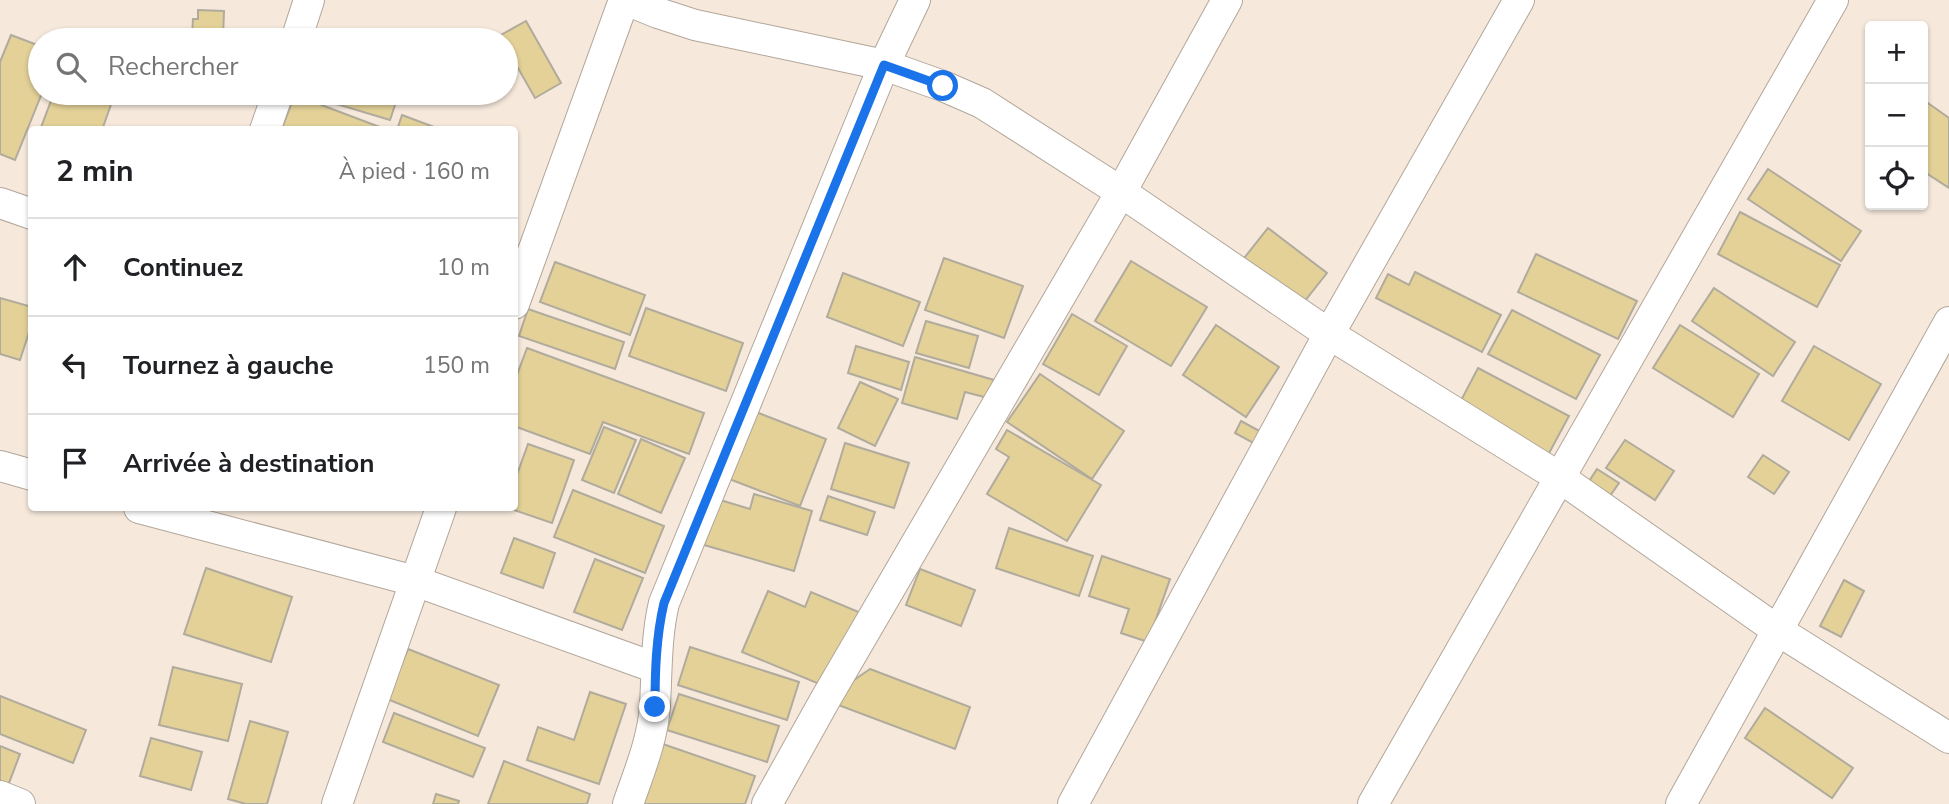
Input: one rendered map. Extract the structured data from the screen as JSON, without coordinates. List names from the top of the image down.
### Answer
{
  "page": {
    "map_buttons": ["+", "−"],
    "search": "Rechercher",
    "heading": ["2 min", "À pied · 160 m"],
    "list": [
      ["Continuez", "10 m"],
      ["Tournez à gauche", "150 m"],
      "Arrivée à destination"
    ]
  }
}
